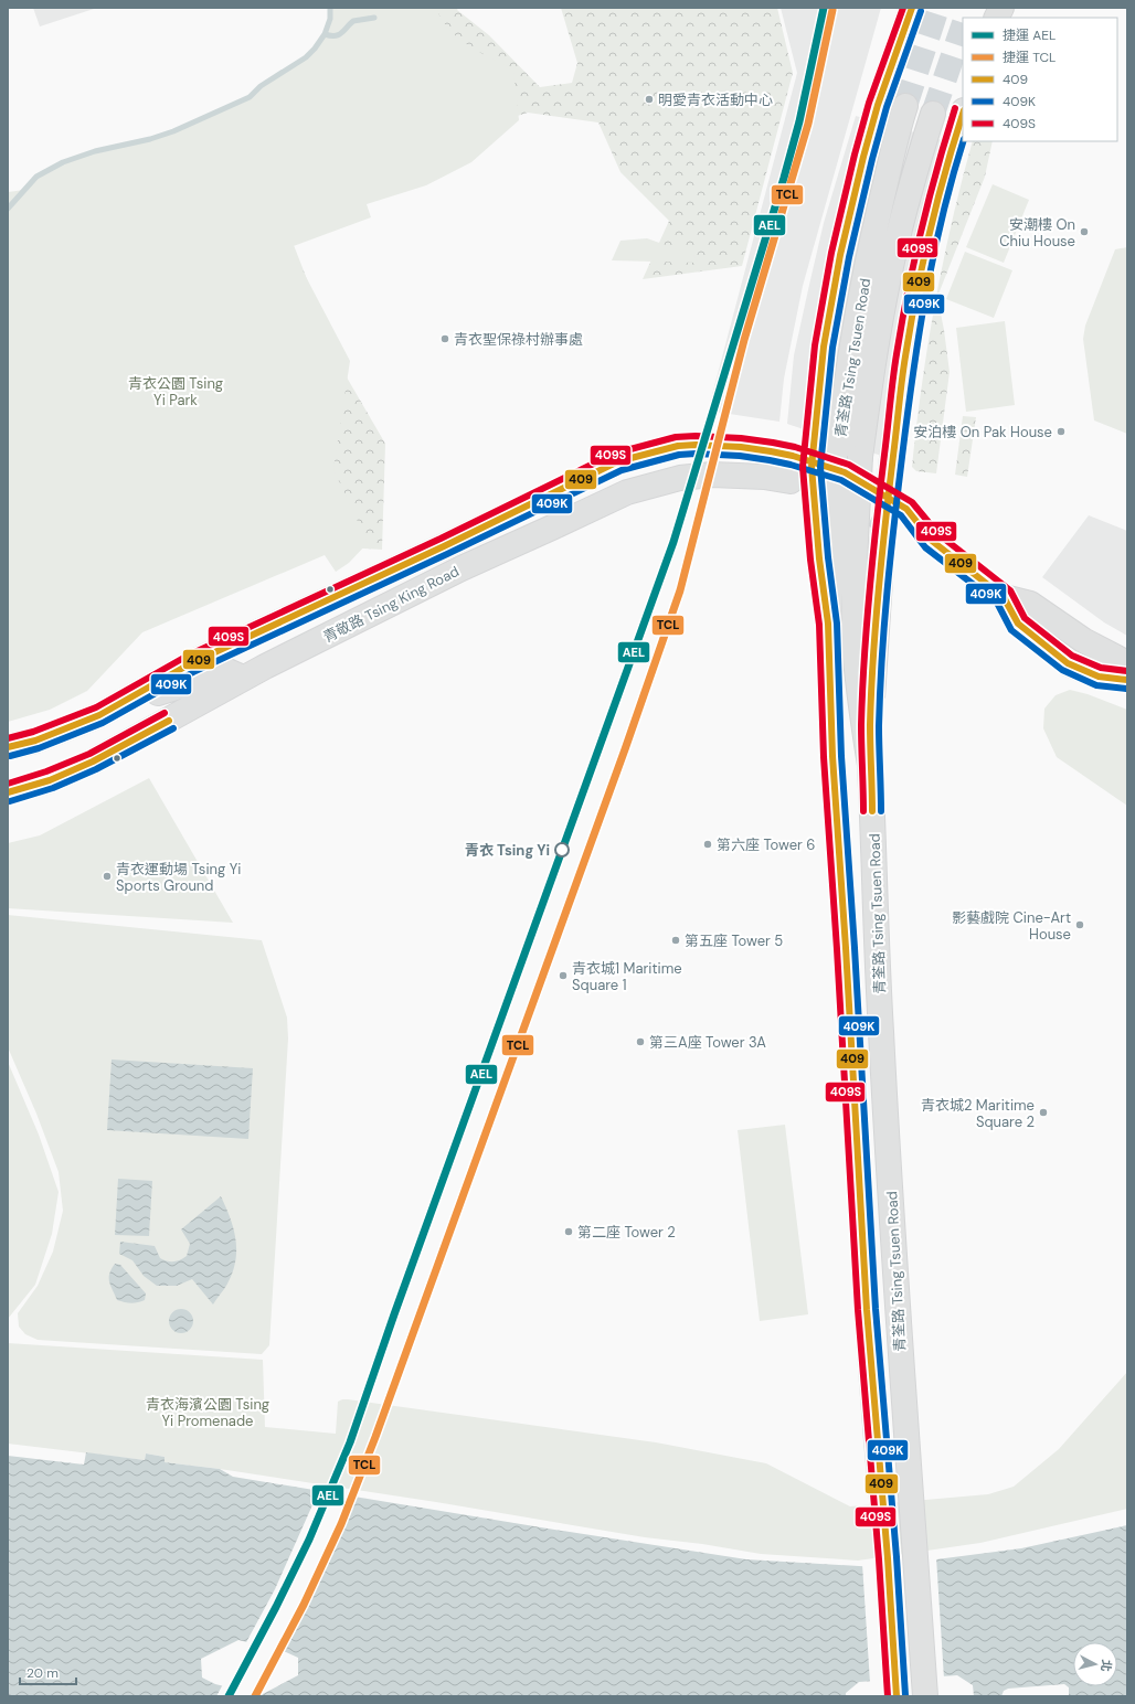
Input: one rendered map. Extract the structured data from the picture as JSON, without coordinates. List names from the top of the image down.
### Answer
{
  "streets": {
    "main road": ["青荃路 Tsing Tsuen Road", "青敬路 Tsing King Road"]
  },
  "parks": ["青衣公園 Tsing Yi Park", "青衣海濱公園 Tsing Yi Promenade"],
  "places": [
    "明愛青衣活動中心",
    "安潮樓 On Chiu House",
    "青衣聖保祿村辦事處",
    "安泊樓 On Pak House",
    "第六座 Tower 6",
    "青衣 Tsing Yi",
    "青衣運動場 Tsing Yi Sports Ground",
    "影藝戲院 Cine-Art House",
    "第五座 Tower 5",
    "青衣城1 Maritime Square 1",
    "第三A座 Tower 3A",
    "青衣城2 Maritime Square 2",
    "第二座 Tower 2"
  ],
  "lines": [
    "metro line AEL",
    "transit line 409",
    "transit line 409S",
    "metro line TCL",
    "transit line 409K"
  ],
  "legend": [
    "捷運 AEL",
    "捷運 TCL",
    "409",
    "409K",
    "409S"
  ],
  "scale_bar": "20 m",
  "north": "right"
}
